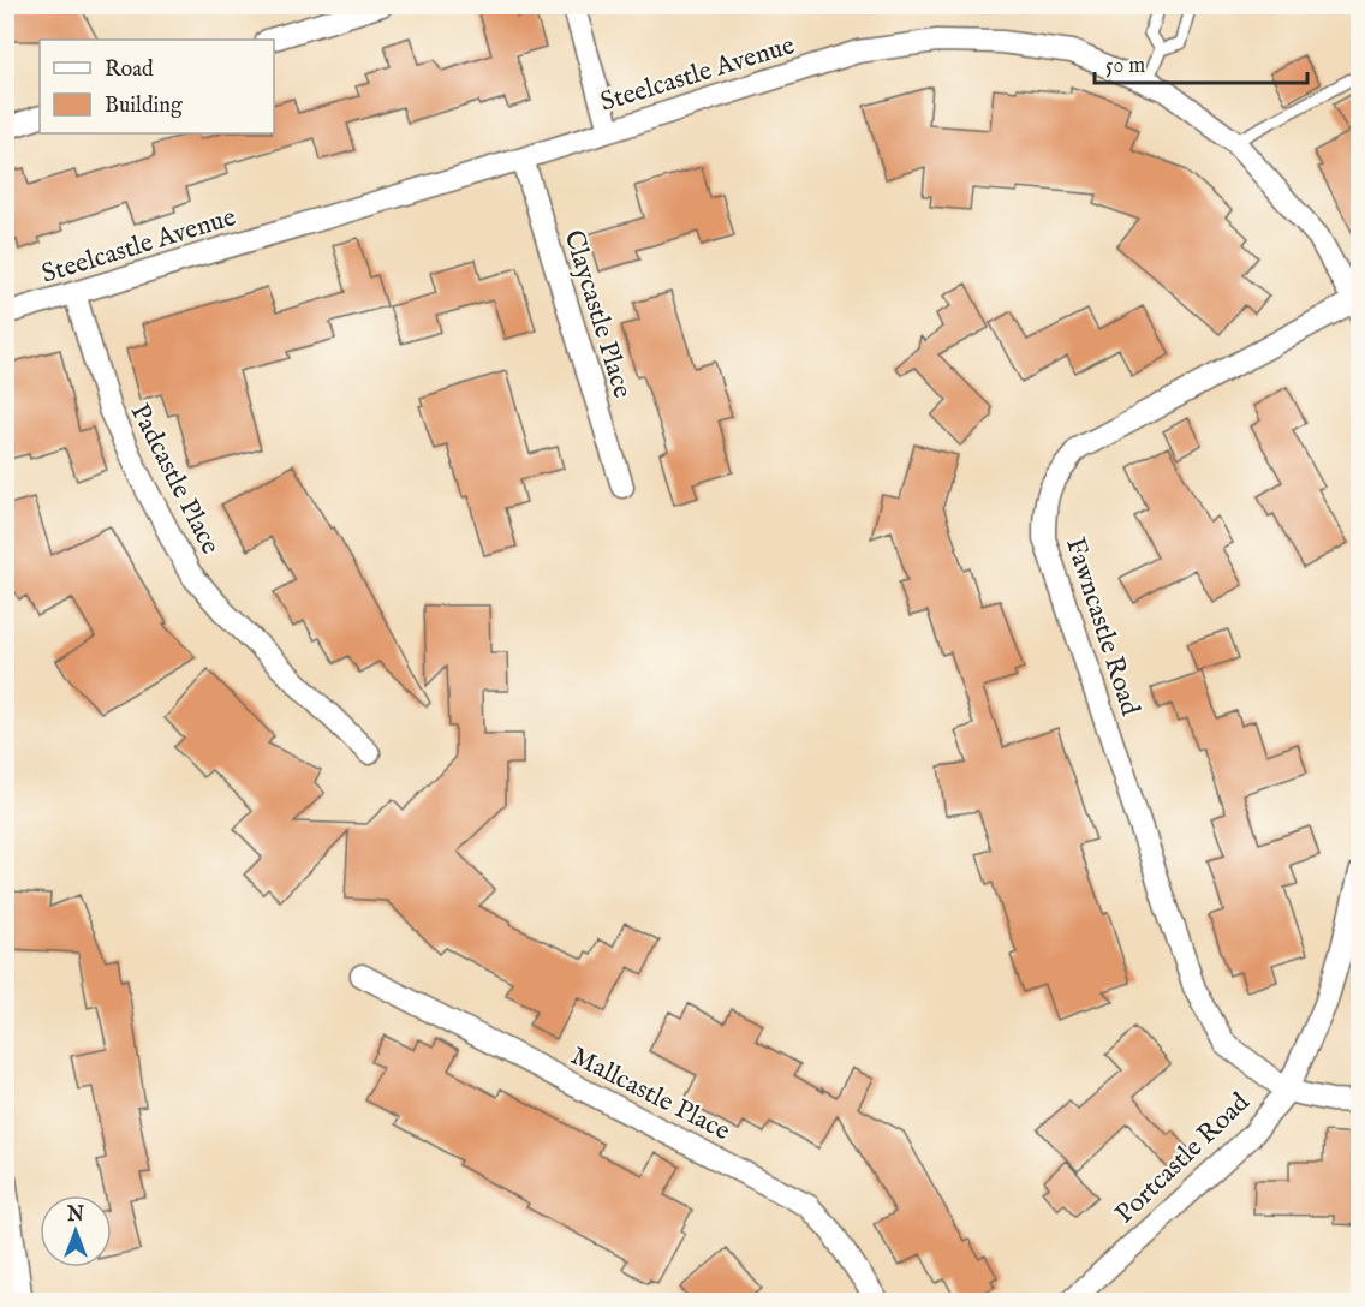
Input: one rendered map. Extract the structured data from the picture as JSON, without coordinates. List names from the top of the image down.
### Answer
{
  "streets": {
    "street": [
      "Steelcastle Avenue",
      "Claycastle Place",
      "Padcastle Place",
      "Fawncastle Road",
      "Mallcastle Place",
      "Portcastle Road"
    ]
  },
  "crossings": [
    ["Steelcastle Avenue", "Claycastle Place"],
    ["Steelcastle Avenue", "Padcastle Place"],
    ["Steelcastle Avenue", "Fawncastle Road"],
    ["Fawncastle Road", "Portcastle Road"]
  ],
  "legend": ["Road", "Building"],
  "scale_bar": "50 m",
  "north": "top"
}
